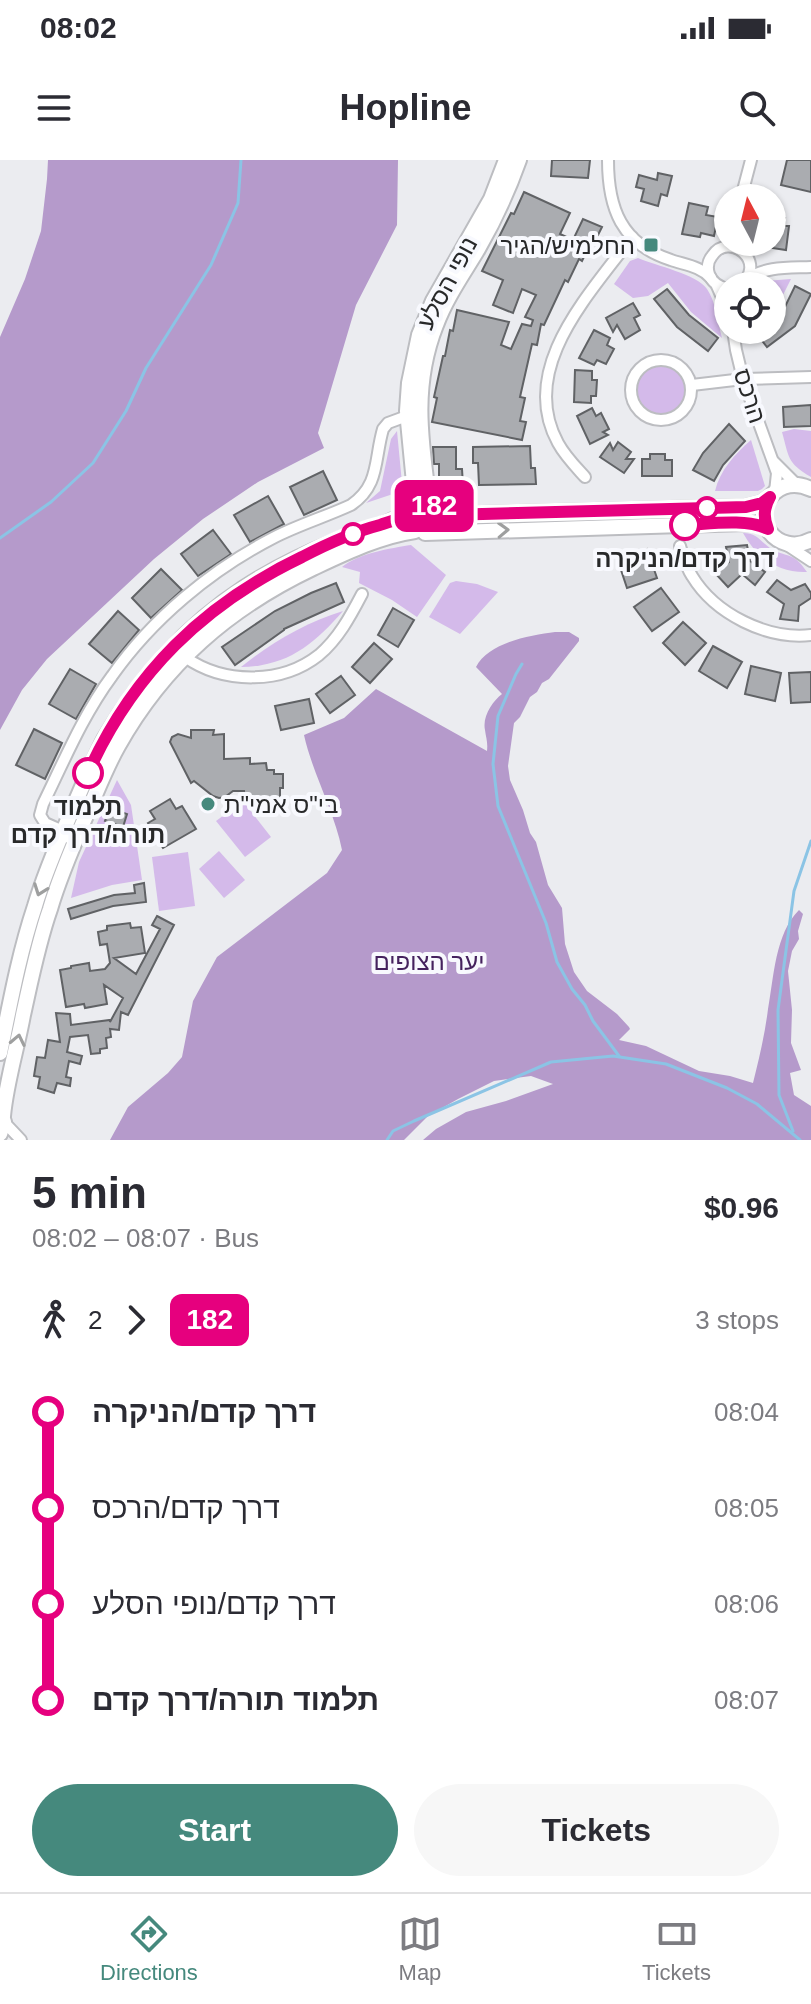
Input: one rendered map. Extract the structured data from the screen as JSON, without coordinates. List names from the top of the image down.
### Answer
{
  "streets": {
    "main road": ["נופי הסלע"],
    "street": ["הרכס"]
  },
  "parks": ["יער הצופים"],
  "places": {
    "transit": ["החלמיש/הגיר"],
    "other": ["דרך קדם/הניקרה", "תלמוד תורה/דרך קדם", "בי\"ס אמי\"ת"]
  },
  "lines": ["bus line 182"],
  "north": "top",
  "page": {
    "status": "08:02",
    "header": "Hopline",
    "on_map": "182",
    "heading": ["5 min", "08:02 – 08:07 · Bus", "$0.96"],
    "legs": ["2", "182", "3 stops"],
    "list": [
      {
        "name": "דרך קדם/הניקרה",
        "value": "08:04"
      },
      {
        "name": "דרך קדם/הרכס",
        "value": "08:05"
      },
      {
        "name": "דרך קדם/נופי הסלע",
        "value": "08:06"
      },
      {
        "name": "תלמוד תורה/דרך קדם",
        "value": "08:07"
      }
    ],
    "buttons": ["Start", "Tickets"],
    "tabs": ["Directions", "Map", "Tickets"]
  }
}
